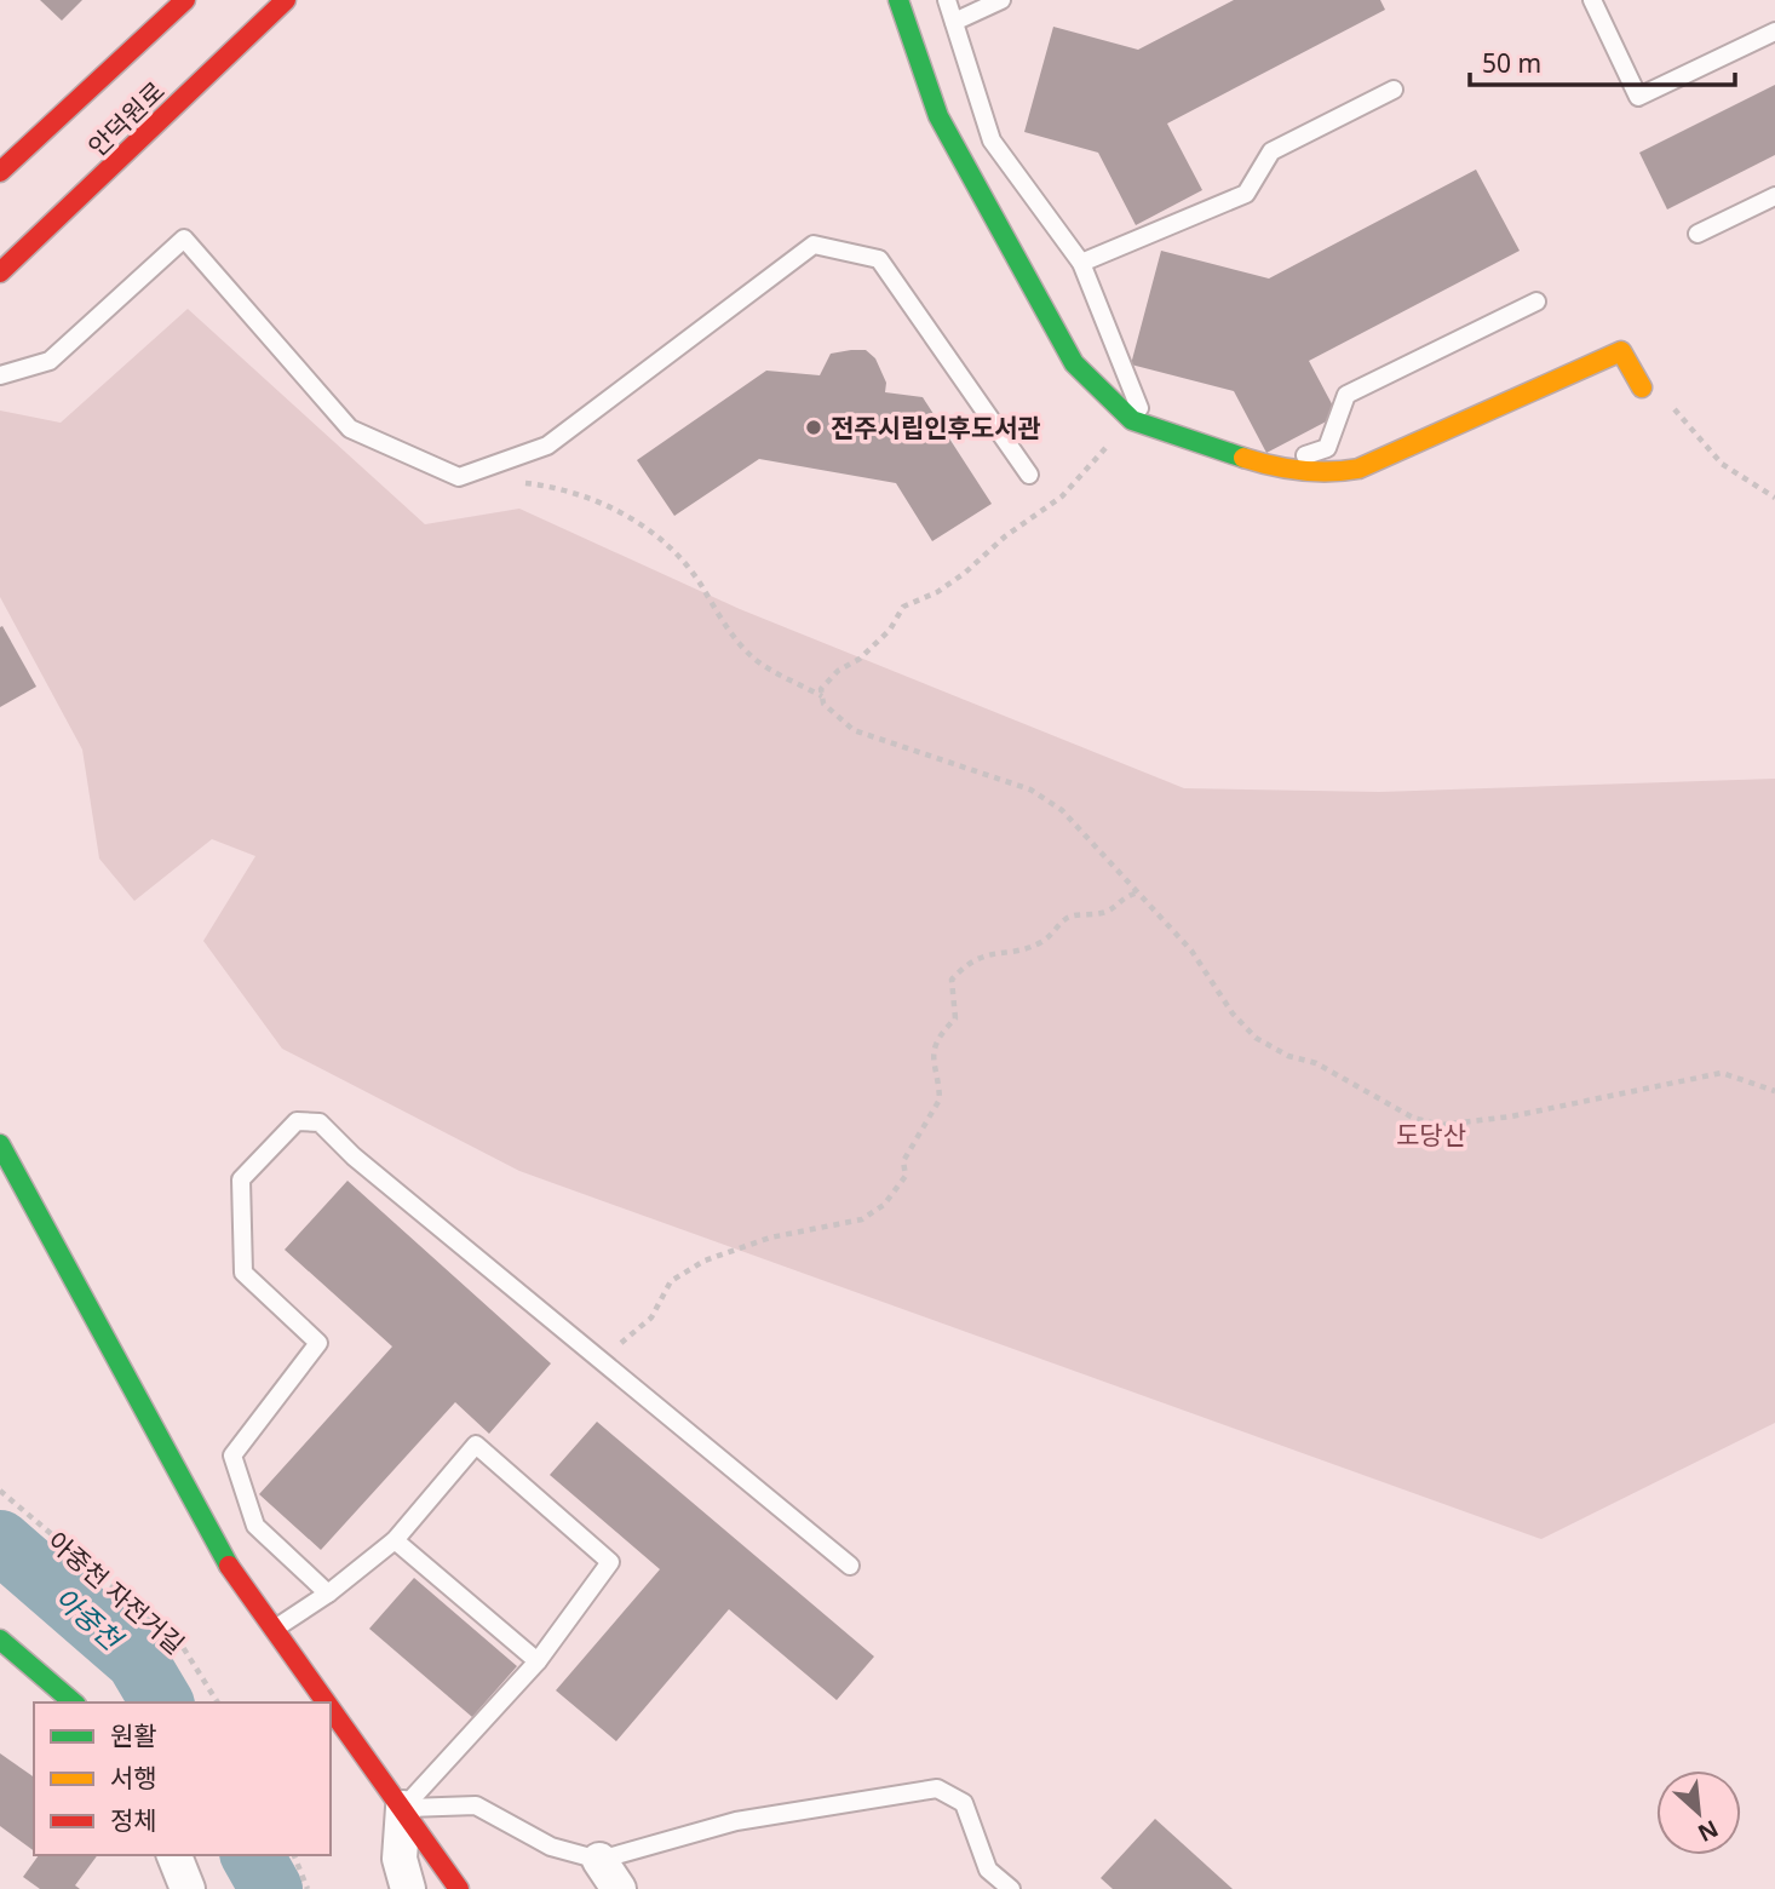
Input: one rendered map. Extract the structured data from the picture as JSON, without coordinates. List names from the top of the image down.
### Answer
{
  "streets": {
    "street": ["안덕원로"],
    "path": ["아중천 자전거길"]
  },
  "water": ["아중천"],
  "parks": ["도당산"],
  "places": ["전주시립인후도서관"],
  "legend": ["원활", "서행", "정체"],
  "scale_bar": "50 m",
  "north": "bottom right"
}
